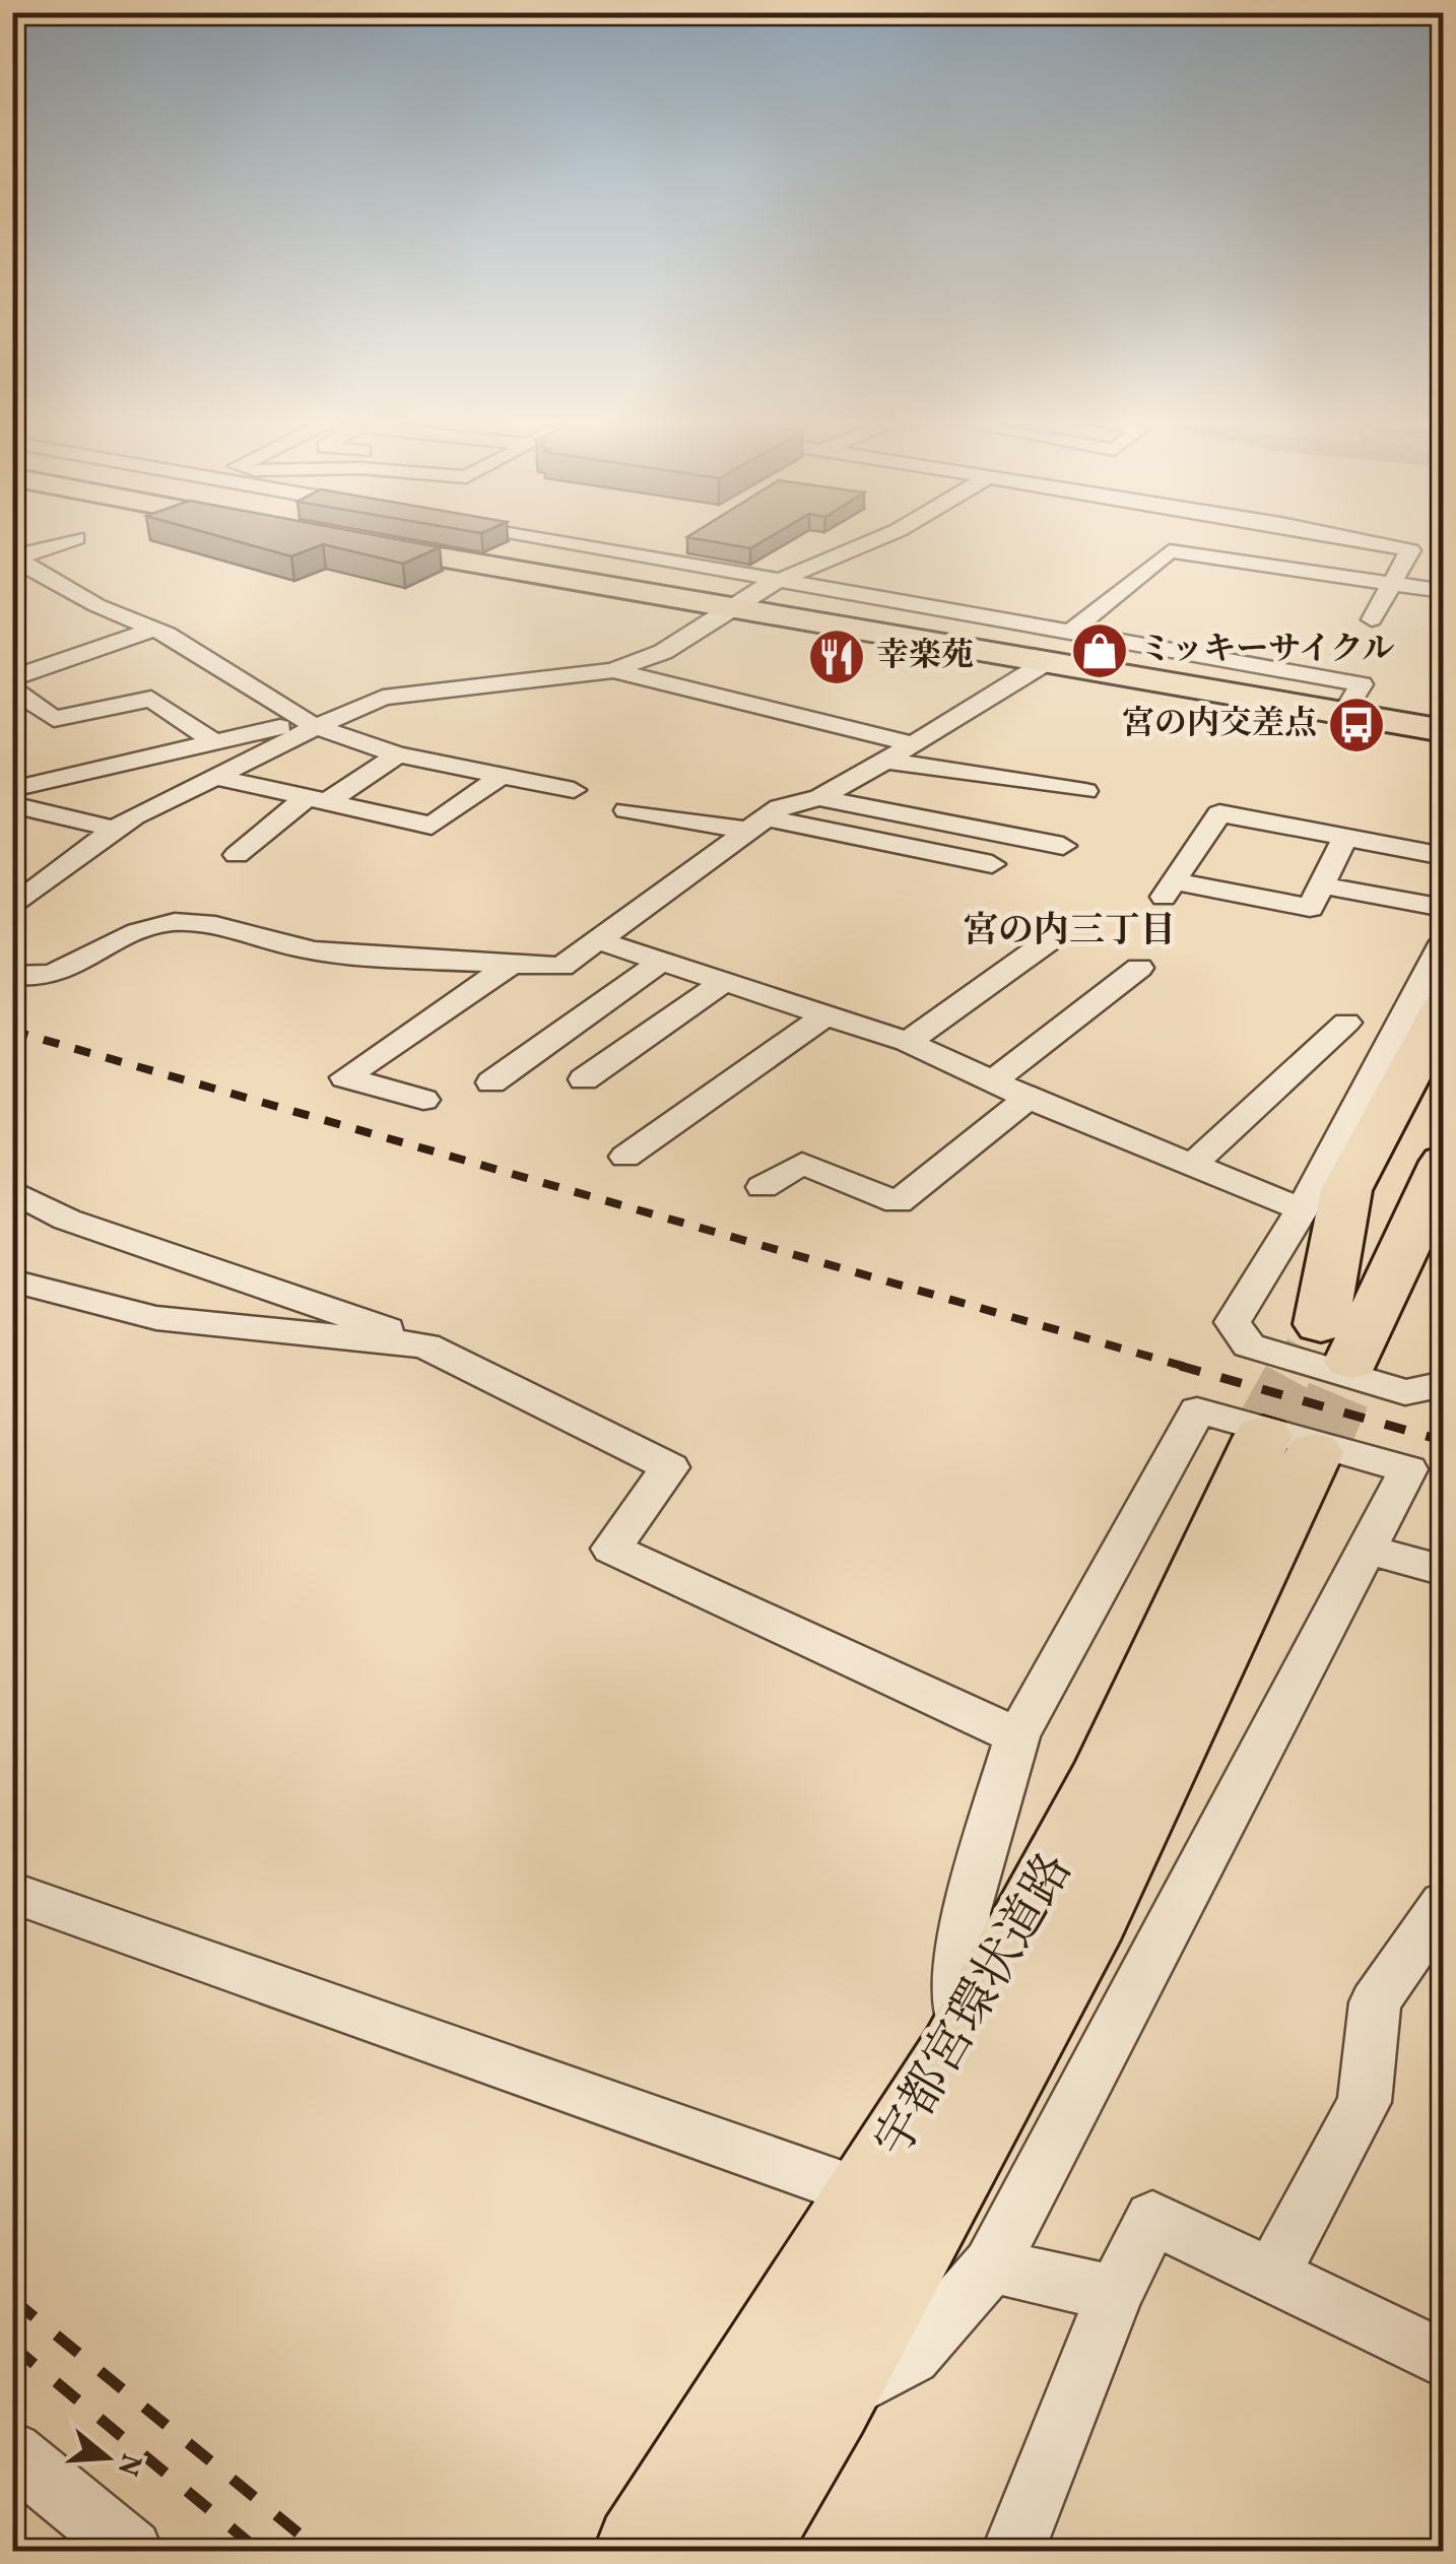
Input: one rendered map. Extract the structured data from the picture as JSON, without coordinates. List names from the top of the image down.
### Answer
{
  "streets": {
    "highway": ["宇都宮環状道路"]
  },
  "districts": ["宮の内三丁目"],
  "places": {
    "shop": ["ミッキーサイクル"],
    "restaurant": ["幸楽苑"],
    "bus stop": ["宮の内交差点"]
  },
  "north": "right"
}
